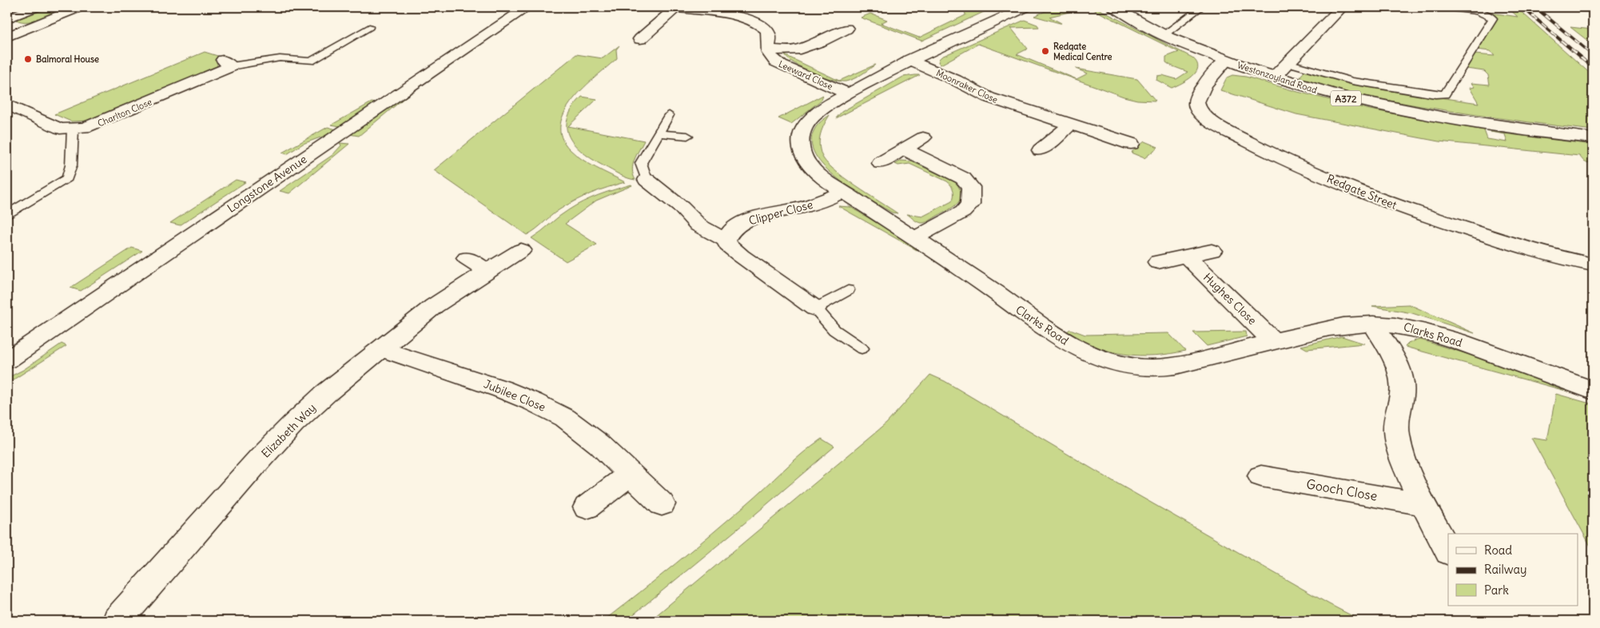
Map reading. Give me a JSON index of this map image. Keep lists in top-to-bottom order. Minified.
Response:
{"streets":{"street":["Leeward Close","Westonzoyland Road","Moonraker Close","A372","Charlton Close","Longstone Avenue","Redgate Street","Clipper Close","Hughes Close","Clarks Road","Jubilee Close","Elizabeth Way","Gooch Close"]},"crossings":[["Leeward Close","Clarks Road"],["Westonzoyland Road","Redgate Street"],["Moonraker Close","Clarks Road"],["Clipper Close","Clarks Road"],["Hughes Close","Clarks Road"],["Jubilee Close","Elizabeth Way"]],"places":["Redgate Medical Centre","Balmoral House"],"legend":["Road","Railway","Park"]}
